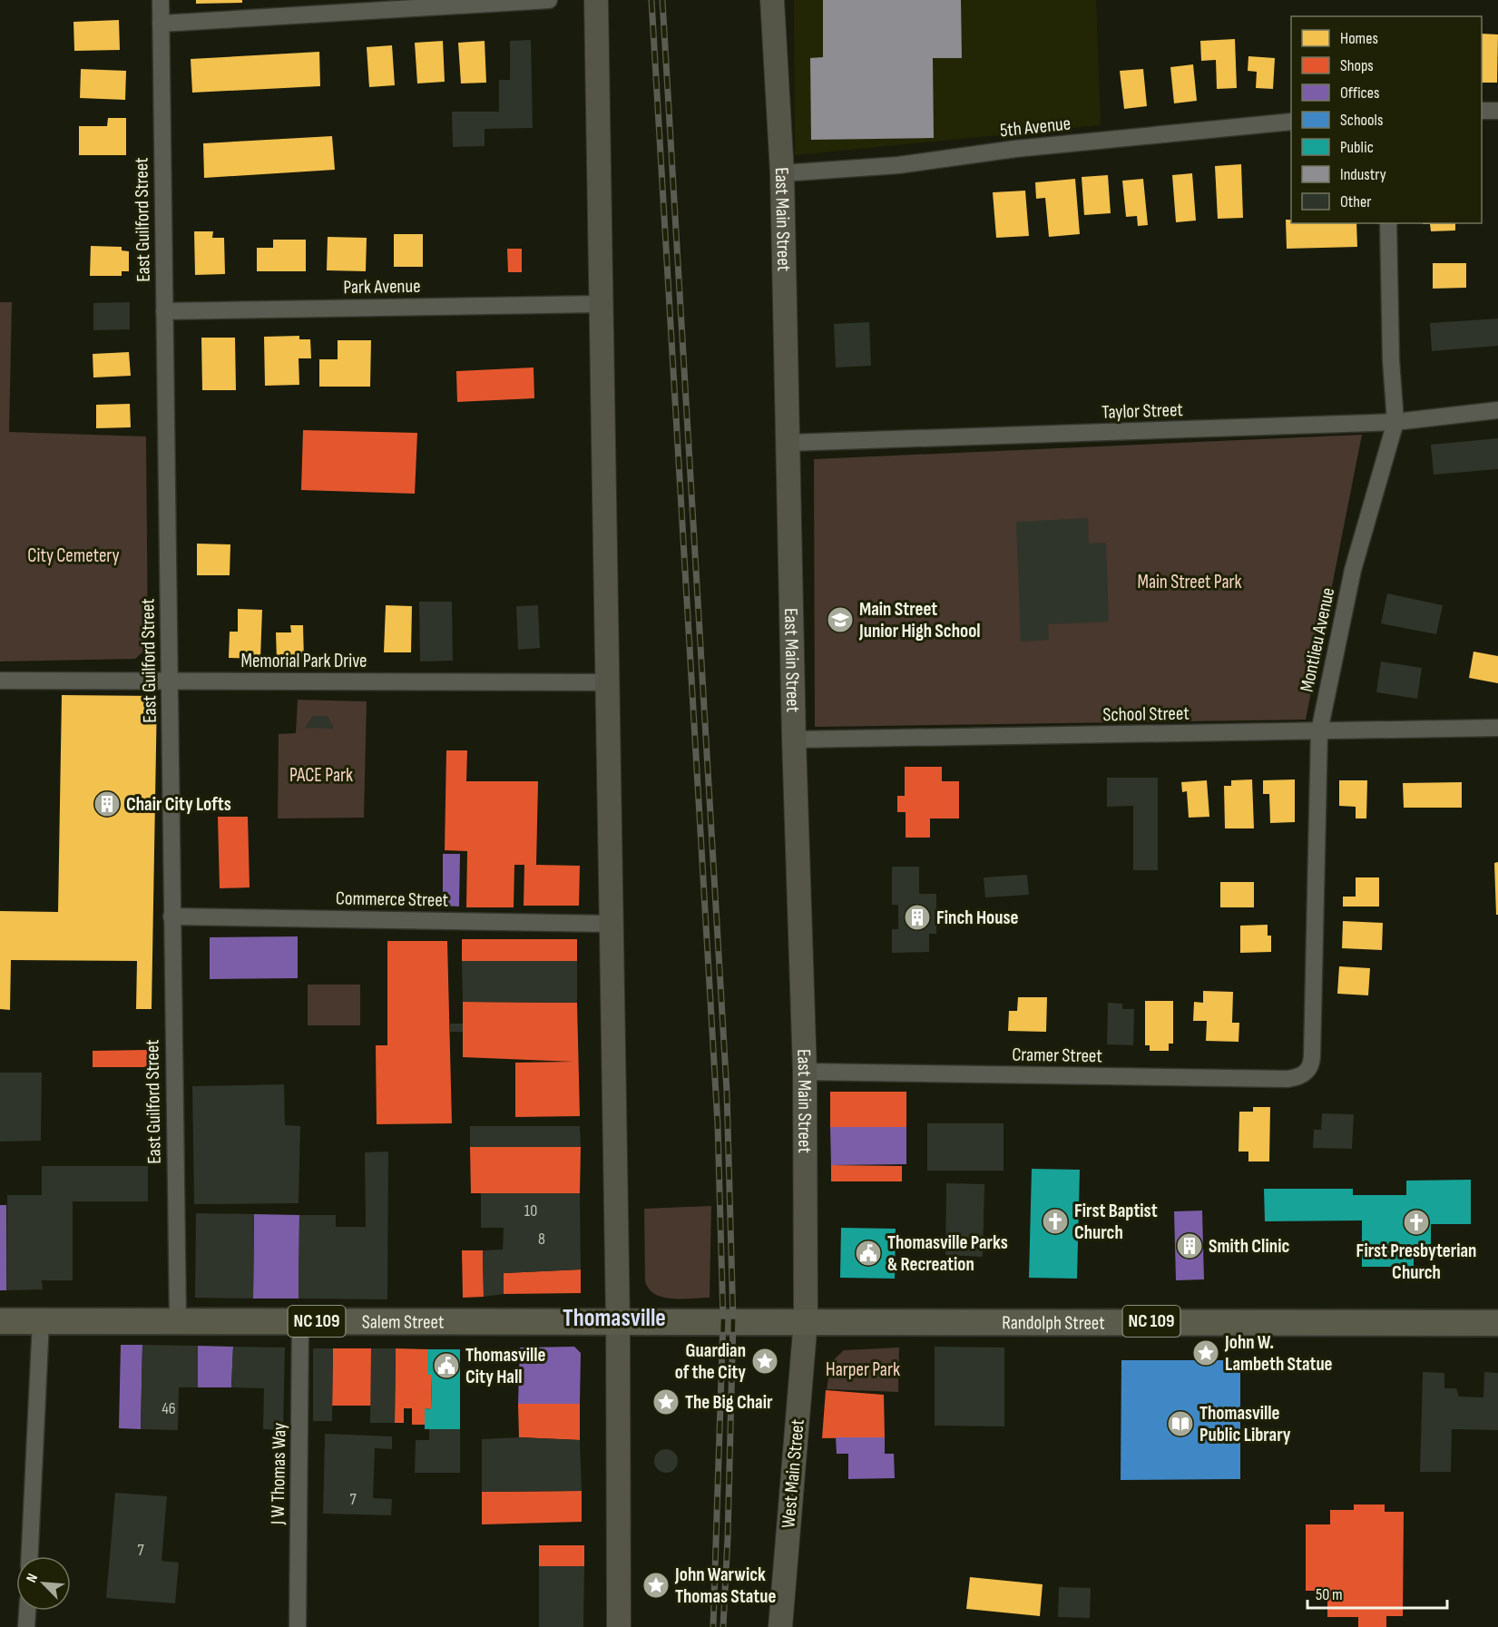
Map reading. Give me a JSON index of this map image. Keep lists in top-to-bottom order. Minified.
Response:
{"streets":{"main road":["NC 109","Salem Street","Randolph Street"],"street":["5th Avenue","East Guilford Street","East Main Street","Park Avenue","Taylor Street","Montlieu Avenue","Memorial Park Drive","School Street","Commerce Street","Cramer Street","J W Thomas Way","West Main Street"]},"crossings":[["5th Avenue","East Main Street"],["East Guilford Street","Park Avenue"],["East Guilford Street","Memorial Park Drive"],["East Guilford Street","Commerce Street"],["East Guilford Street","Salem Street"],["East Main Street","Taylor Street"],["East Main Street","School Street"],["East Main Street","Cramer Street"],["East Main Street","Salem Street"],["East Main Street","Randolph Street"],["East Main Street","West Main Street"],["Taylor Street","Montlieu Avenue"],["Montlieu Avenue","School Street"],["Montlieu Avenue","Cramer Street"],["Salem Street","Randolph Street"],["Salem Street","J W Thomas Way"],["Salem Street","West Main Street"],["Randolph Street","West Main Street"]],"districts":["Thomasville"],"parks":["City Cemetery","Main Street Park","PACE Park","Harper Park"],"places":{"school or university":["Main Street Junior High School"],"building":["Chair City Lofts","Finch House","Smith Clinic"],"church":["First Baptist Church","First Presbyterian Church"],"public building":["Thomasville Parks & Recreation","Thomasville City Hall"],"place":["John W. Lambeth Statue","Guardian of the City","The Big Chair","John Warwick Thomas Statue"],"library":["Thomasville Public Library"]},"house_numbers":["10","8","46","7","7"],"legend":["Homes","Shops","Offices","Schools","Public","Industry","Other"],"scale_bar":"50 m","north":"top left"}
